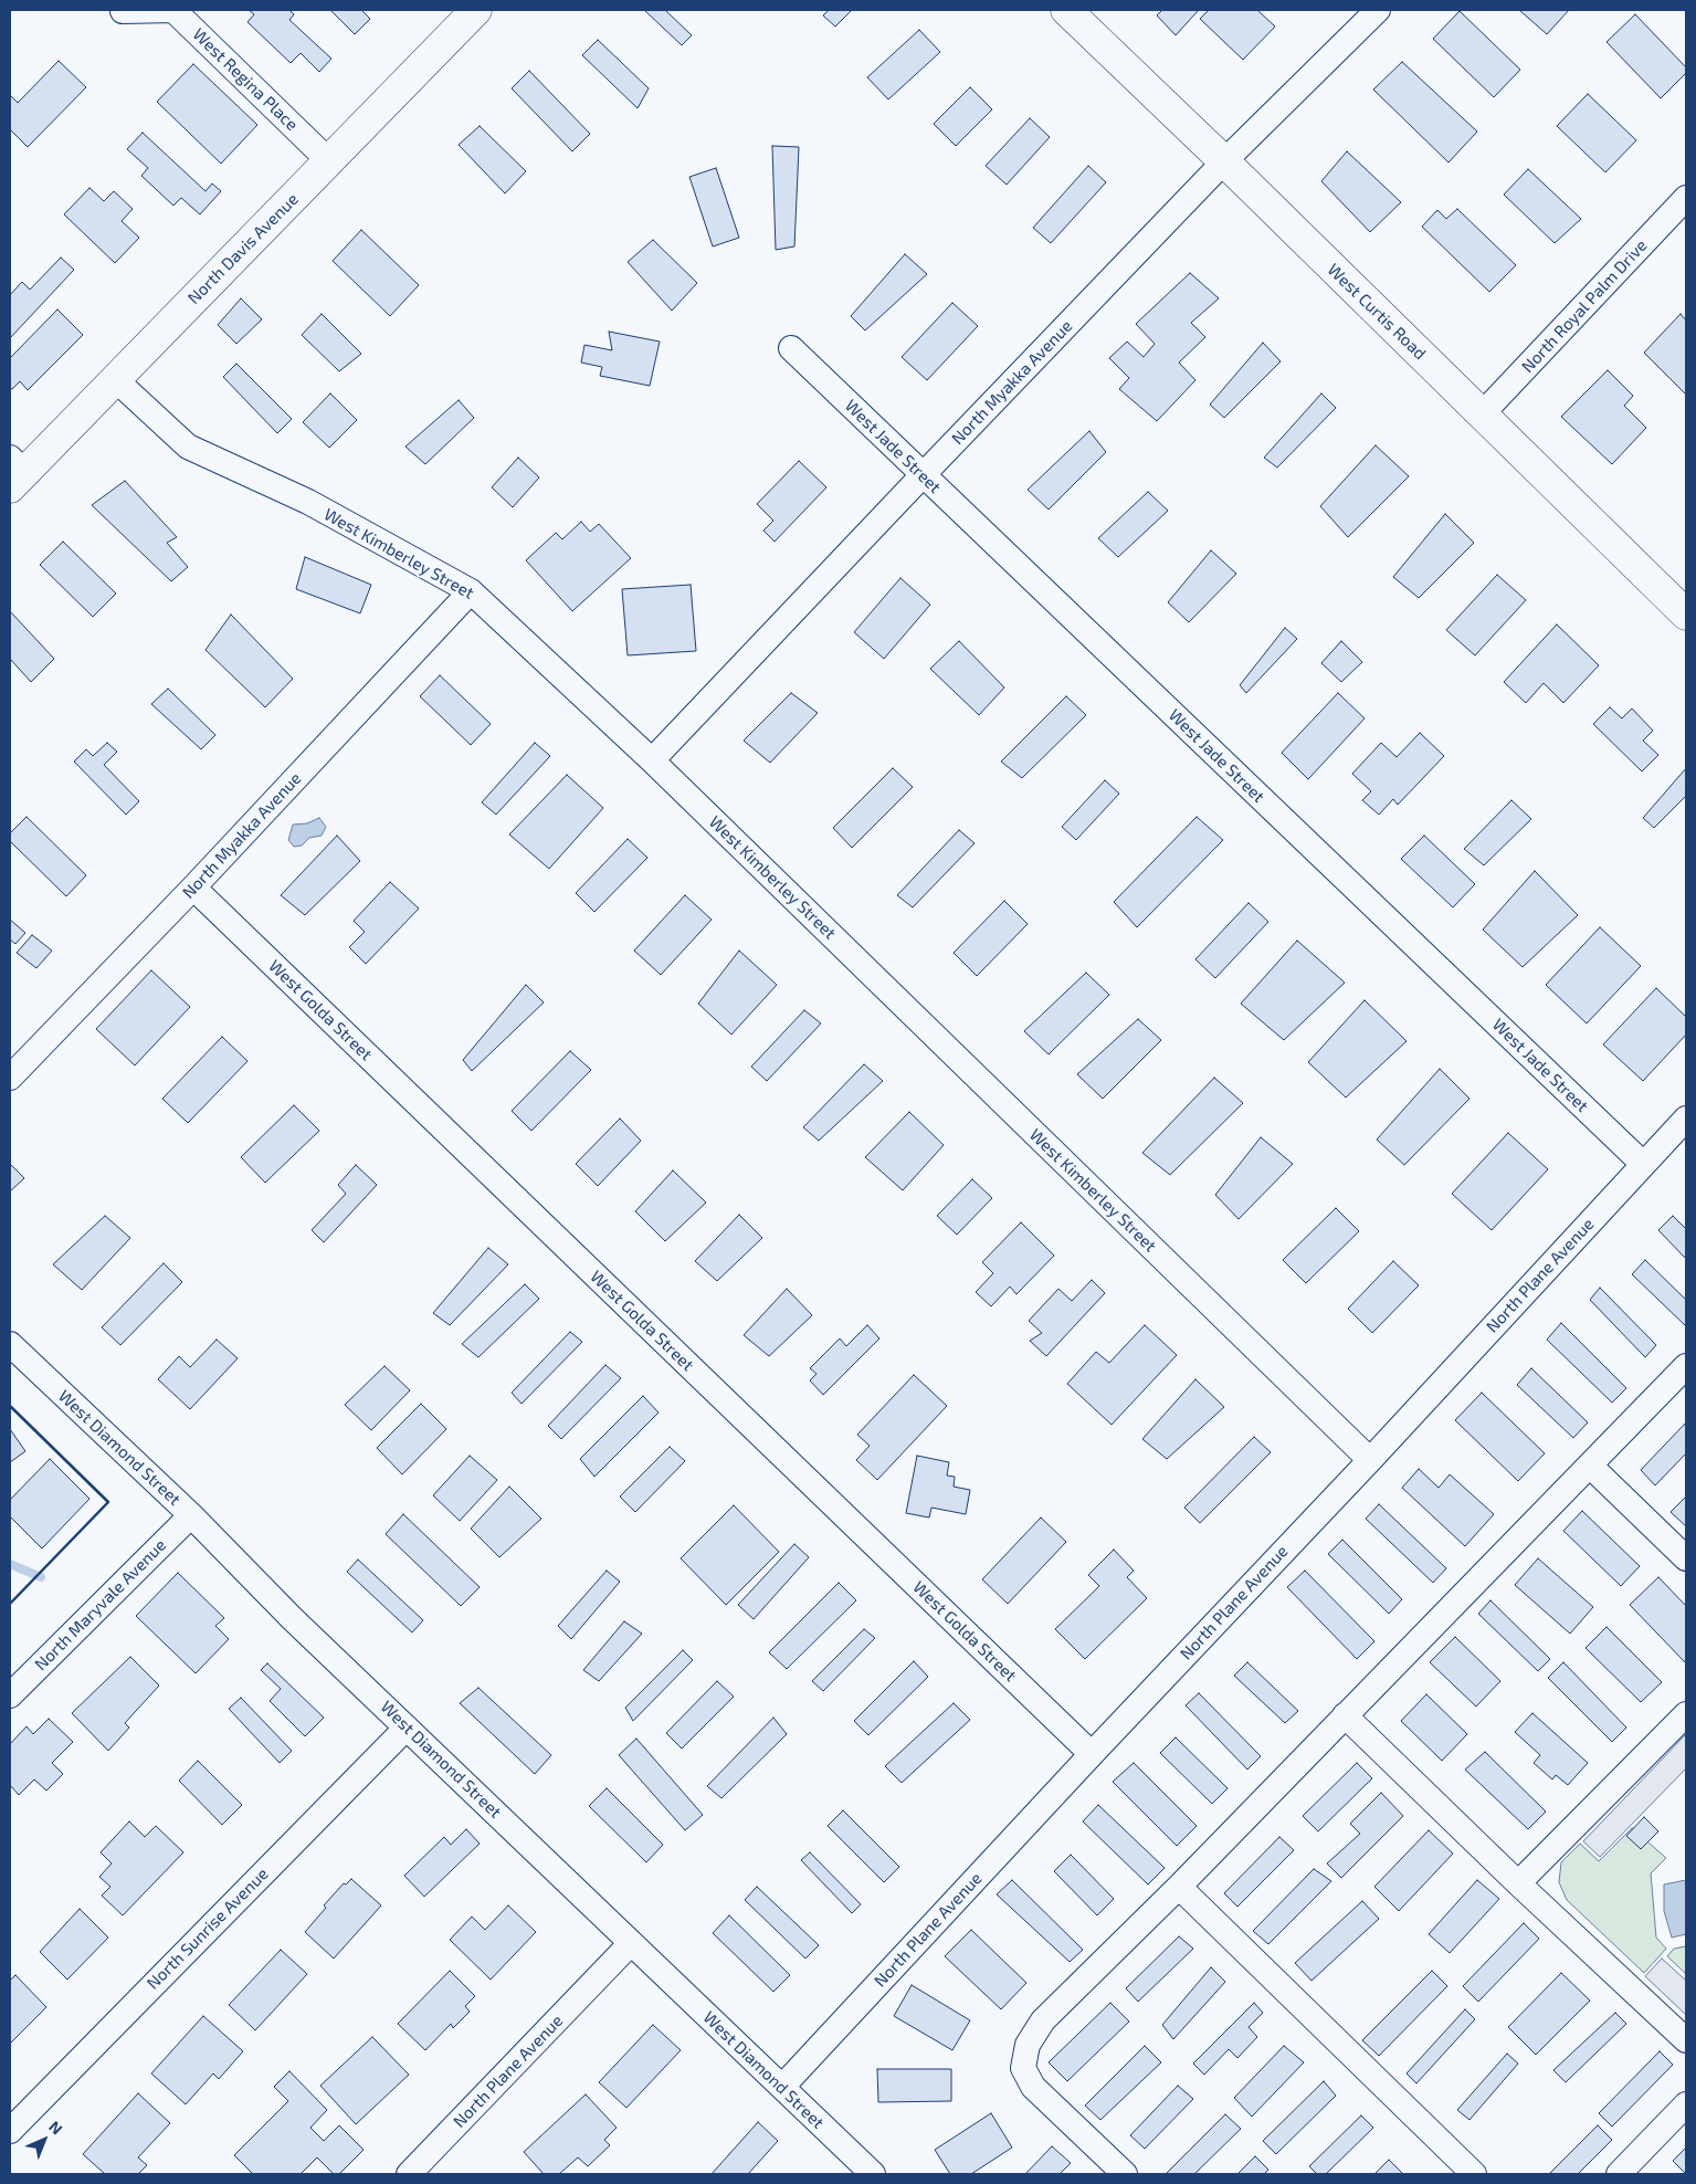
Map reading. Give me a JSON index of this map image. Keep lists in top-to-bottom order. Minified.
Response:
{"streets":{"street":["West Regina Place","North Davis Avenue","North Royal Palm Drive","West Curtis Road","North Myakka Avenue","West Jade Street","West Kimberley Street","West Golda Street","North Plane Avenue","West Diamond Street","North Maryvale Avenue","North Sunrise Avenue"]},"crossings":[["West Regina Place","North Davis Avenue"],["North Davis Avenue","West Kimberley Street"],["North Royal Palm Drive","West Curtis Road"],["West Curtis Road","North Myakka Avenue"],["North Myakka Avenue","West Jade Street"],["North Myakka Avenue","West Kimberley Street"],["North Myakka Avenue","West Golda Street"],["West Jade Street","North Plane Avenue"],["West Kimberley Street","North Plane Avenue"],["West Golda Street","North Plane Avenue"],["North Plane Avenue","West Diamond Street"],["West Diamond Street","North Maryvale Avenue"],["West Diamond Street","North Sunrise Avenue"]],"north":"top right"}
